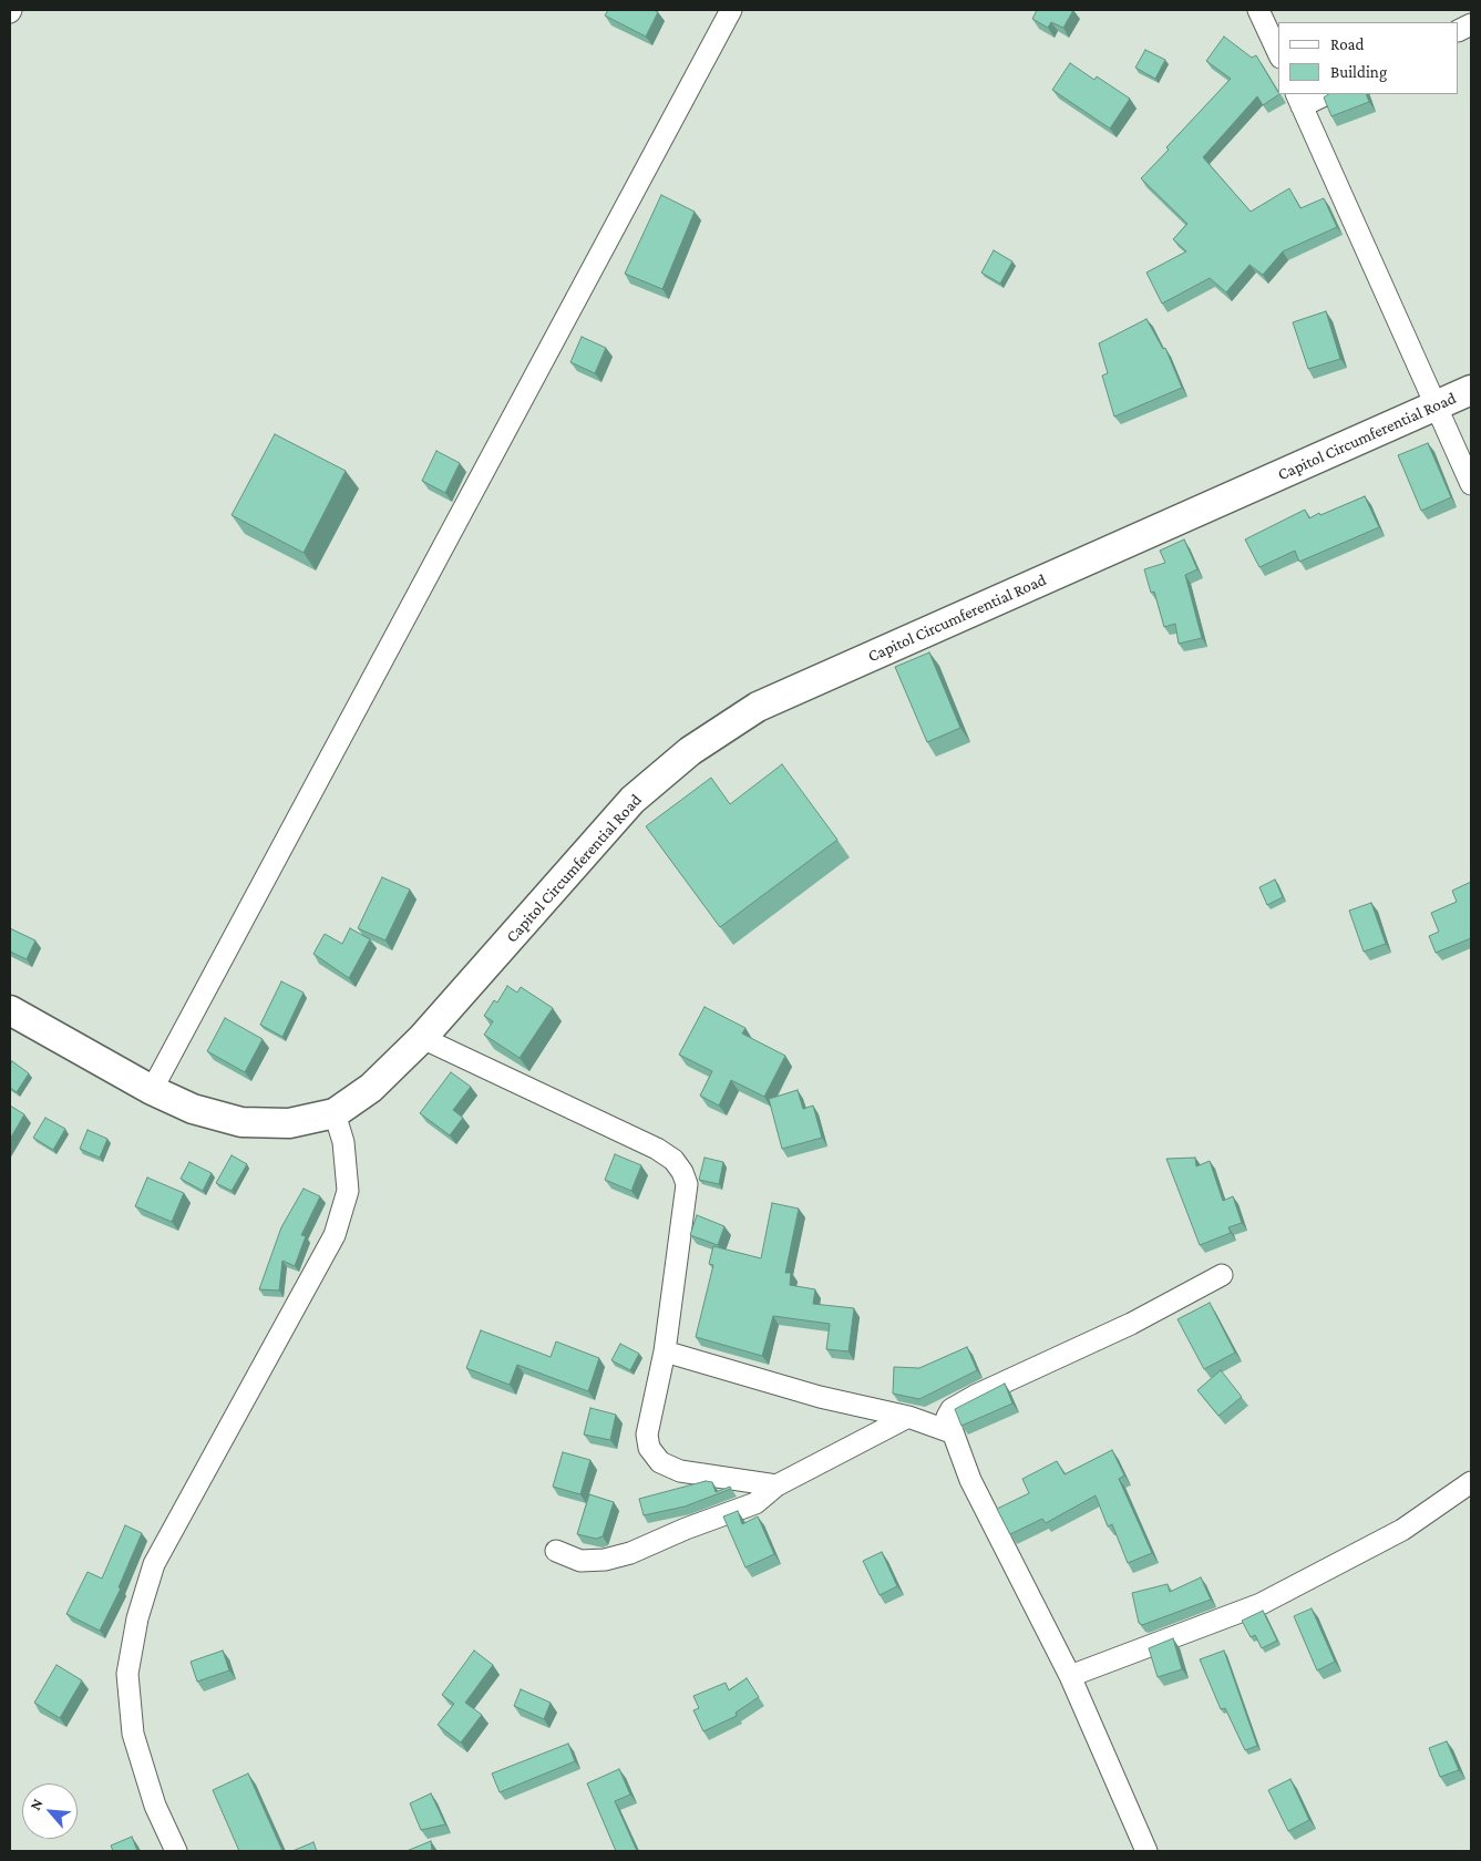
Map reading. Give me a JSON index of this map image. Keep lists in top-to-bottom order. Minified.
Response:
{"streets":{"main road":["Capitol Circumferential Road"]},"legend":["Road","Building"],"north":"top left"}
